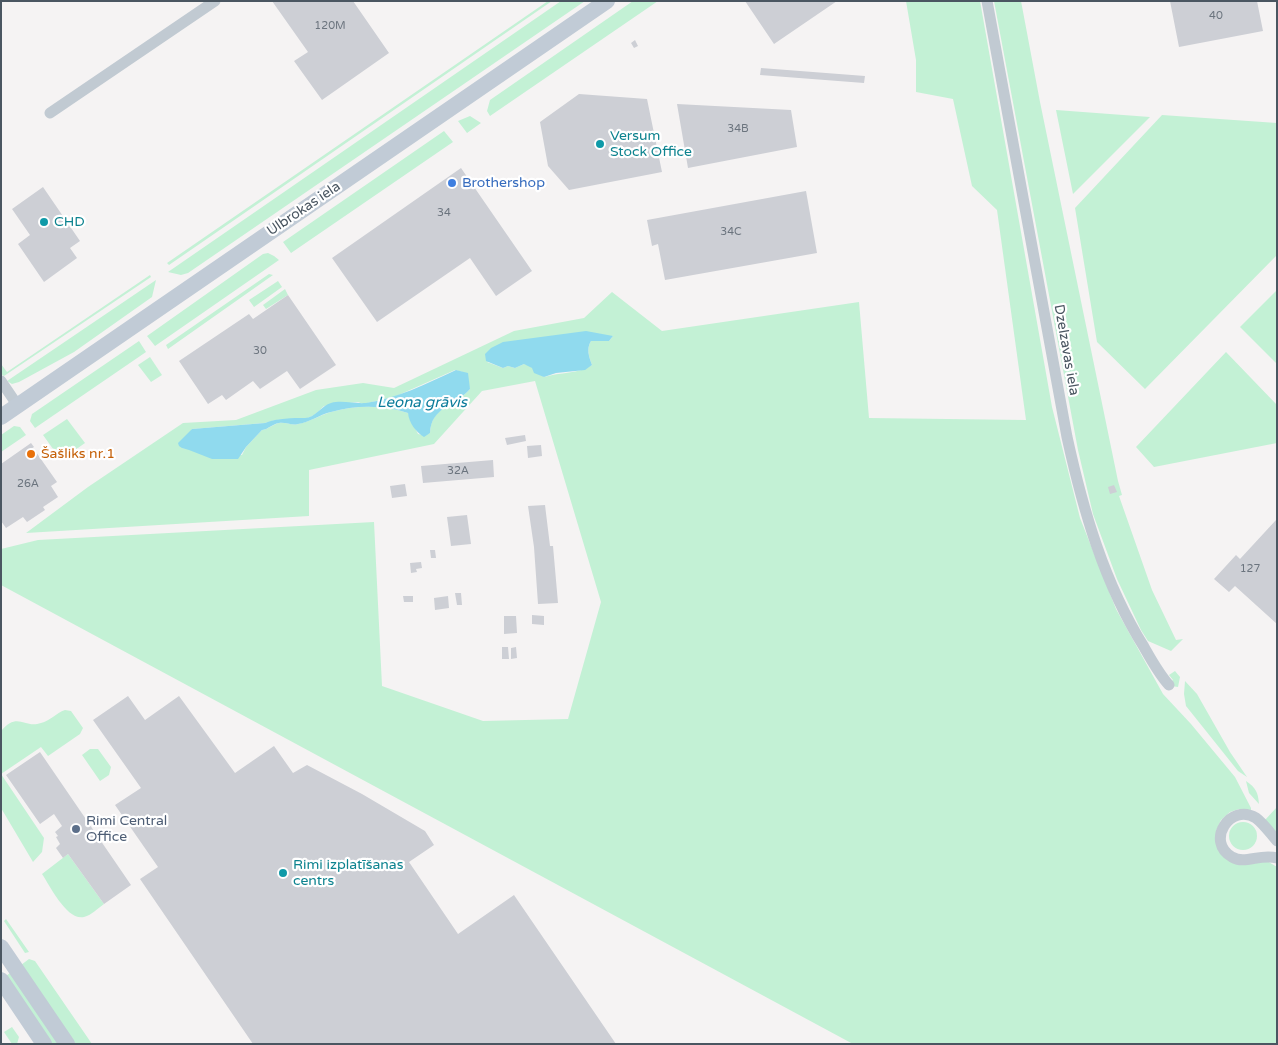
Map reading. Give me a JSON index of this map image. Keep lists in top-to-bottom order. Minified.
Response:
{"streets":{"main road":["Ulbrokas iela"],"street":["Dzelzavas iela"]},"water":["Leona grāvis"],"places":["Versum Stock Office","Brothershop","CHD","Šašliks nr.1","Rimi Central Office","Rimi izplatīšanas centrs"],"house_numbers":["40","120M","34B","34","34C","30","32A","26A","127"]}
